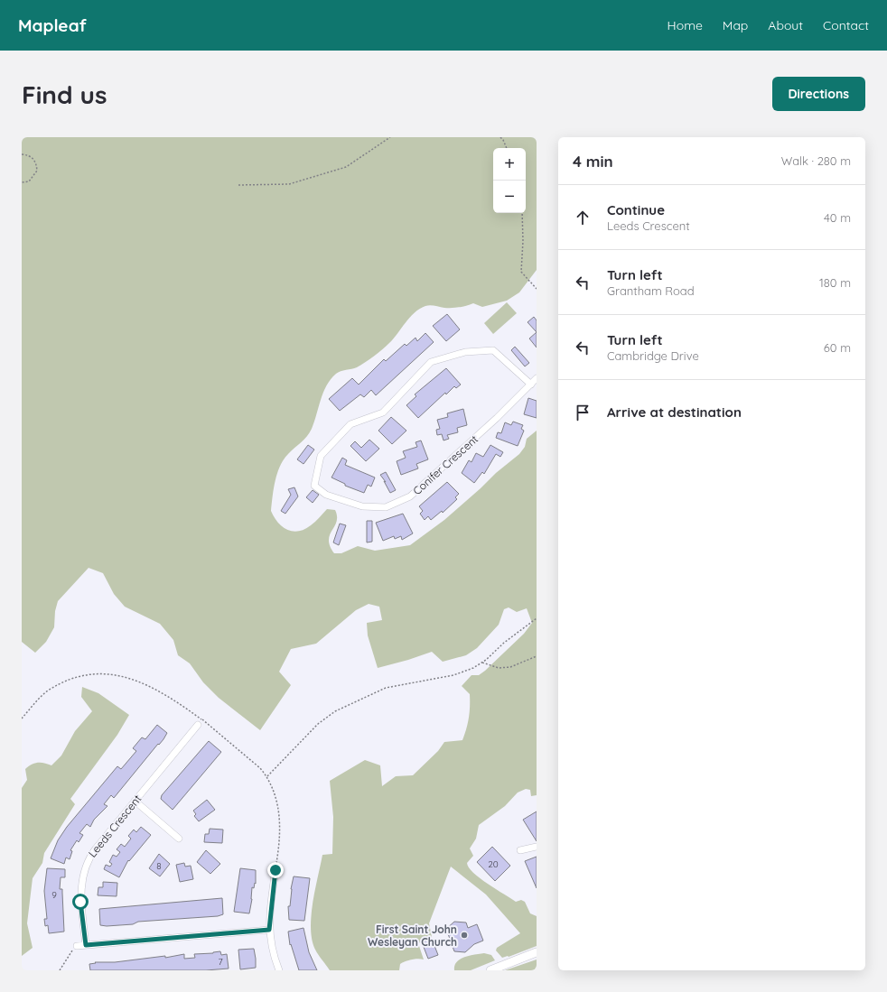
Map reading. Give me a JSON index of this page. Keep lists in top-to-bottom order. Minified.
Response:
{"streets":{"street":["Conifer Crescent","Leeds Crescent"]},"places":["First Saint John Wesleyan Church"],"house_numbers":["20","8","9","7"],"page":{"header":"Mapleaf","nav":["Home","Map","About","Contact"],"buttons":"Directions","title":"Find us","heading":["4 min","Walk · 280 m"],"map_buttons":["+","−"],"list":[["Continue","Leeds Crescent","40 m"],["Turn left","Grantham Road","180 m"],["Turn left","Cambridge Drive","60 m"],"Arrive at destination"]}}
